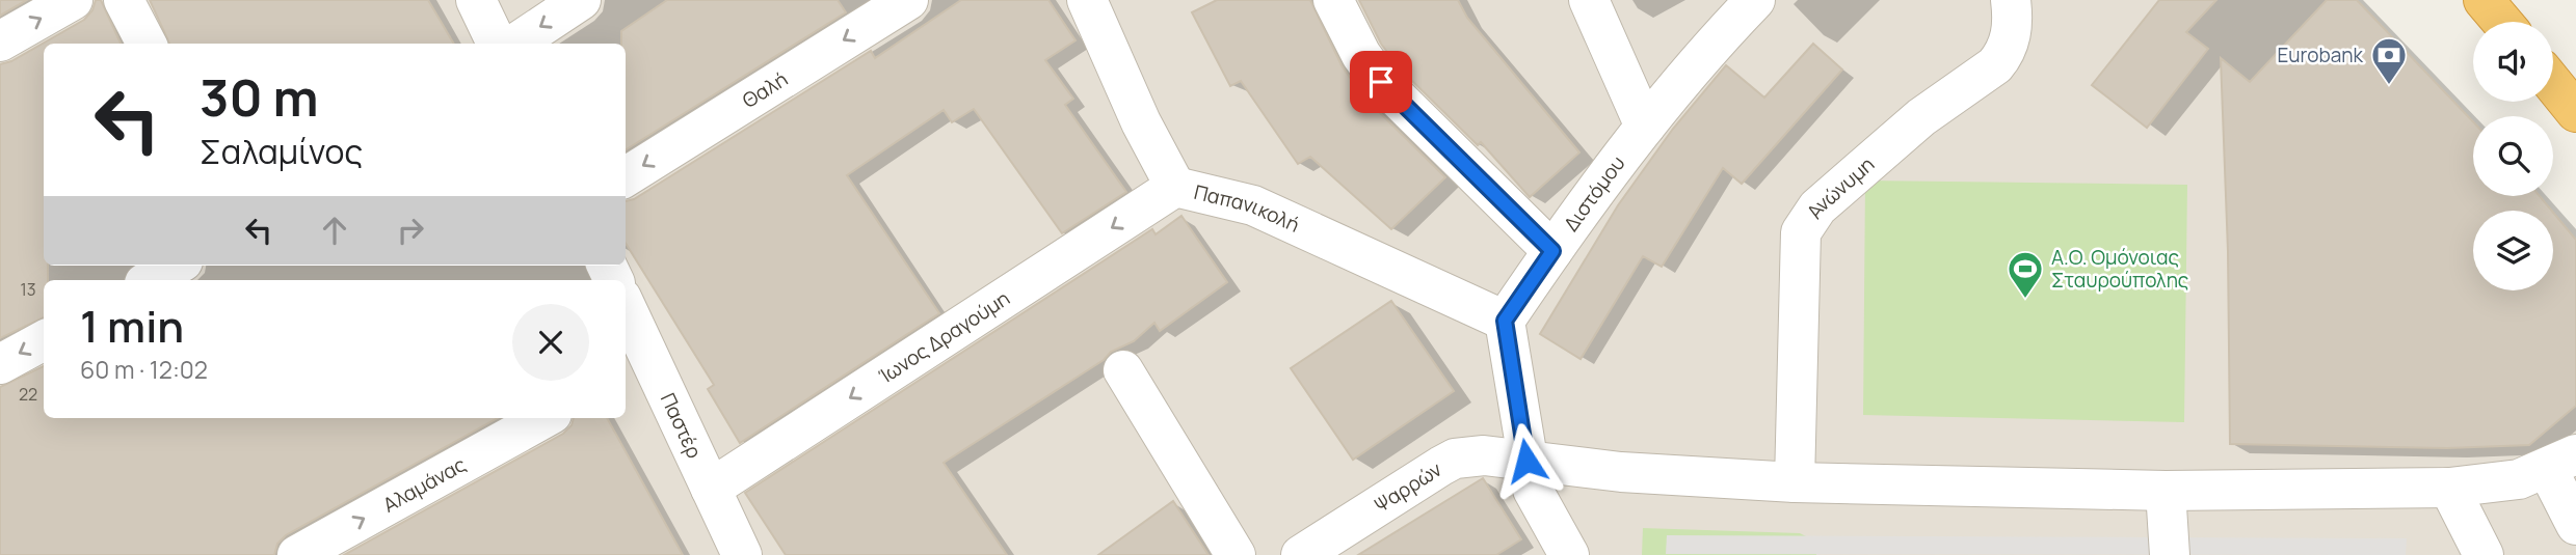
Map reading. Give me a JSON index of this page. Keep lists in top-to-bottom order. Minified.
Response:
{"streets":{"street":["Θαλή","Ανώνυμη","Διστόμου","Παπανικολή","Ίωνος Δραγούμη","Παστέρ","Αλαμάνας","Ψαρρών"]},"crossings":[["Ανώνυμη","Ψαρρών"],["Διστόμου","Παπανικολή"],["Παπανικολή","Ίωνος Δραγούμη"],["Ίωνος Δραγούμη","Παστέρ"]],"one_way":["Θαλή","Ίωνος Δραγούμη","Αλαμάνας"],"places":{"bank":["Eurobank"],"sports":["Α.Ο. Ομόνοιας Σταυρούπολης"]},"house_numbers":["13","22"],"page":{"turn":["30 m","Σαλαμίνος"],"heading":["1 min","60 m · 12:02"]}}
